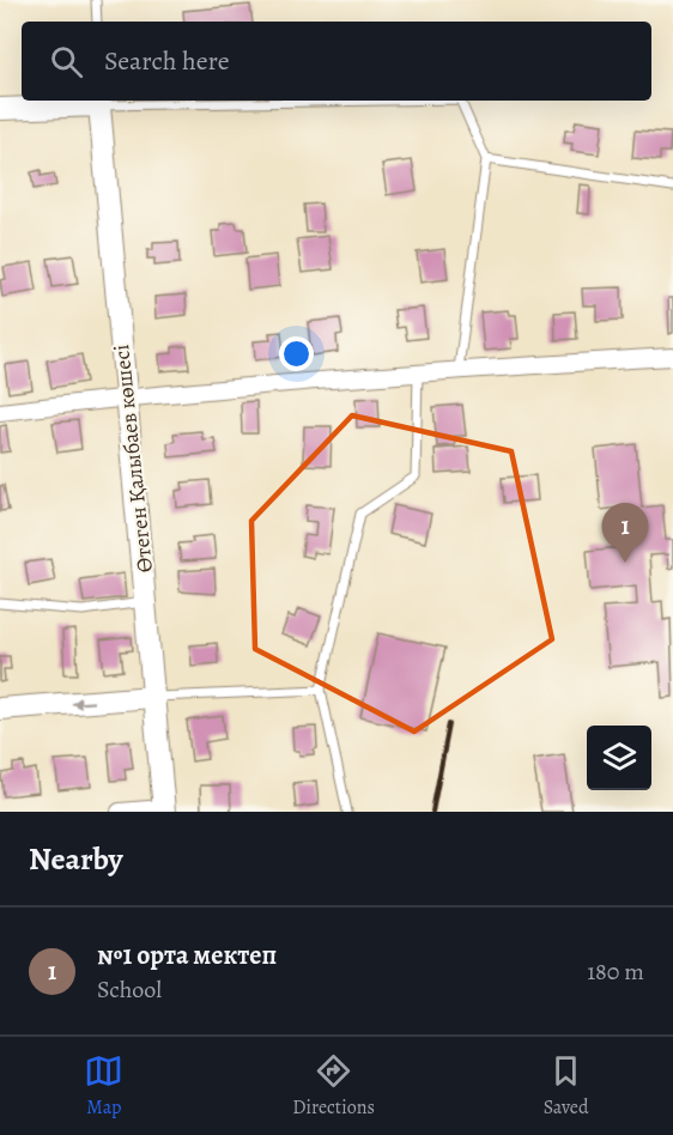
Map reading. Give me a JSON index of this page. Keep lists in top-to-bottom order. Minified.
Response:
{"streets":{"street":["Өтеген Қалыбаев көшесі"]},"page":{"search":"Search here","pins":"1","heading":"Nearby","list":[{"mark":"1","name":"№1 орта мектеп","note":"School","value":"180 m"}],"nav":["Map","Directions","Saved"]}}
